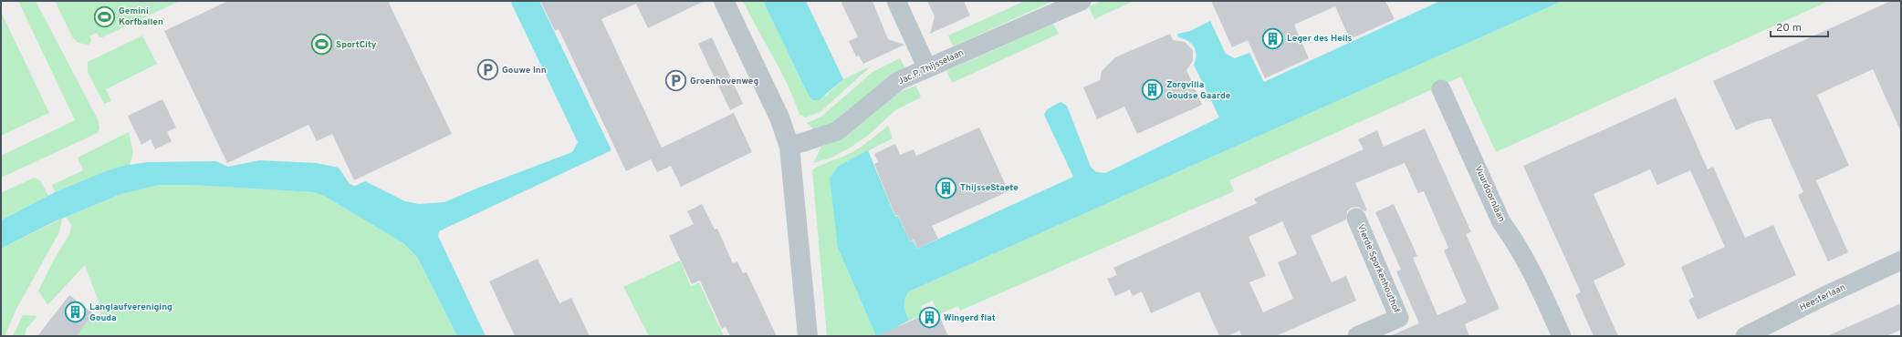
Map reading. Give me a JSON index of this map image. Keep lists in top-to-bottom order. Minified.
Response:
{"streets":{"street":["Jac.P. Thijsselaan","Vuurdoornlaan","Vierde Sporkenhouthof","Heesterlaan"]},"places":{"sports":["Gemini Korfballen","SportCity"],"building":["Leger des Heils","Zorgvilla Goudse Gaarde","ThijsseStaete","Langlaufvereniging Gouda","Wingerd flat"],"parking":["Gouwe Inn","Groenhovenweg"]},"scale_bar":"20 m"}
